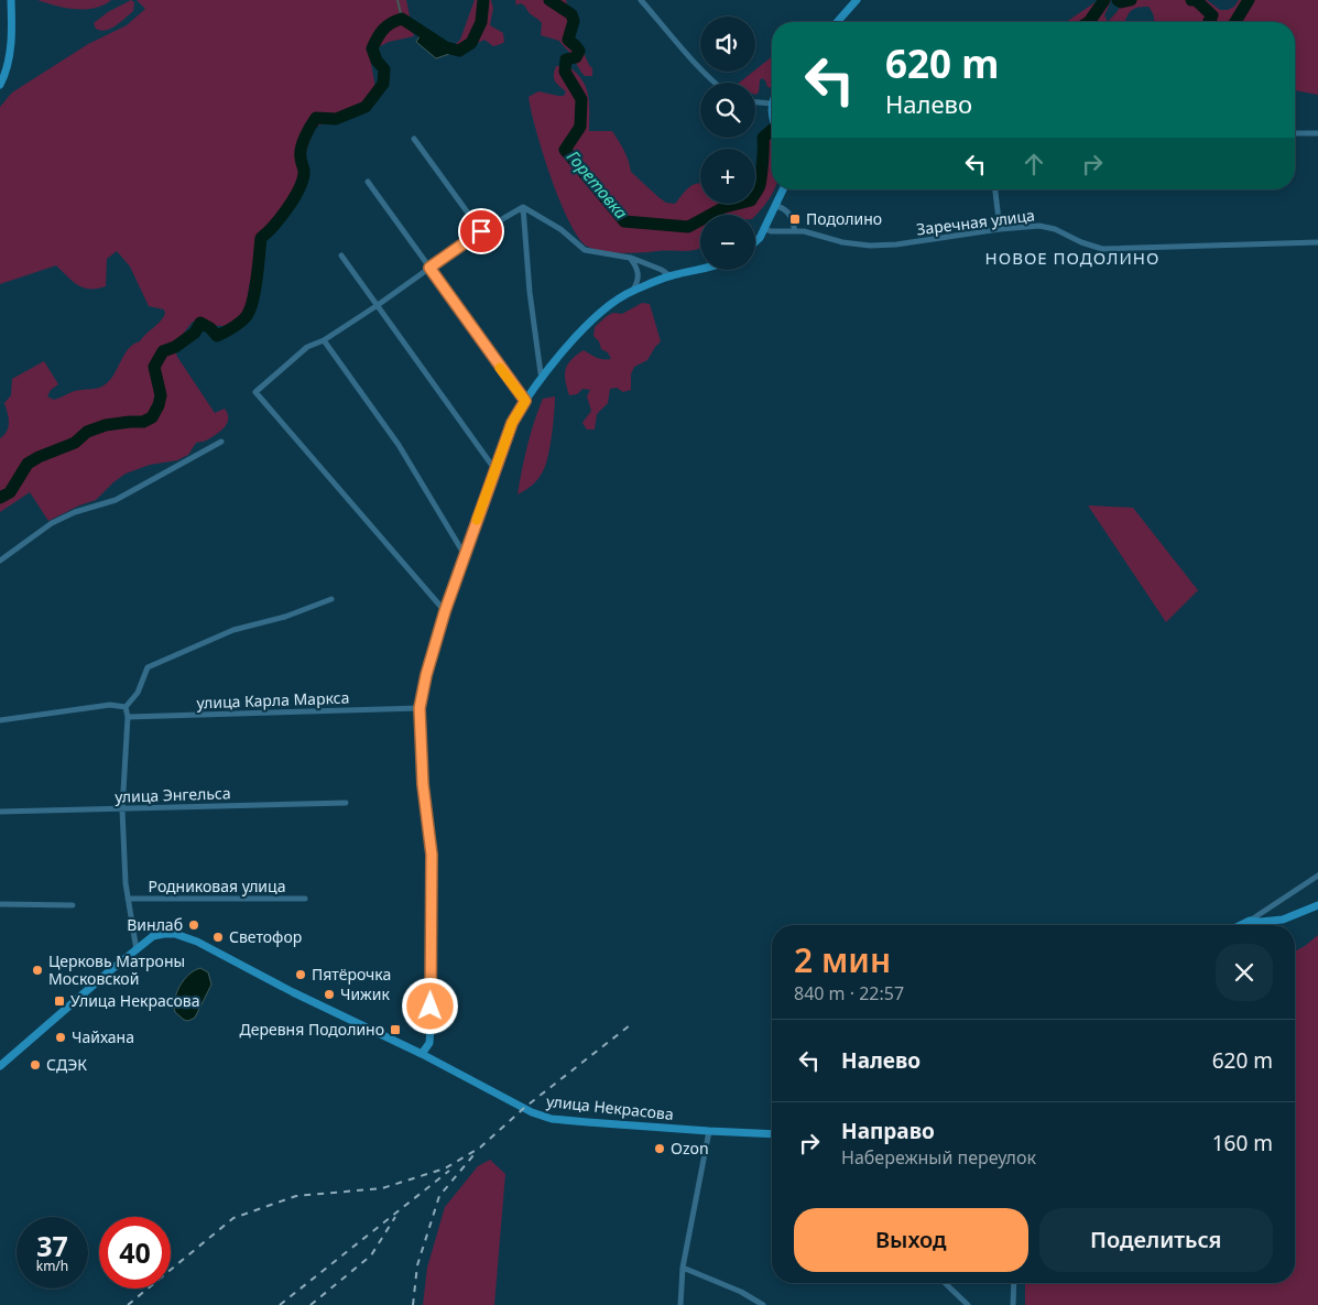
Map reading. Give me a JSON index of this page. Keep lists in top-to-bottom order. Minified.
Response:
{"streets":{"street":["Заречная улица","улица Карла Маркса","улица Энгельса","Родниковая улица","улица Некрасова"]},"districts":["НОВОЕ ПОДОЛИНО"],"water":["Горетовка"],"places":{"transit":["Подолино","Улица Некрасова","Деревня Подолино"],"other":["Винлаб","Светофор","Церковь Матроны Московской","Пятёрочка","Чижик","Чайхана","СДЭК","Ozon"]},"page":{"map_buttons":["+","−"],"turn":["620 m","Налево"],"heading":["2 мин","840 m · 22:57"],"list":[{"name":"Налево","value":"620 m"},{"name":"Направо","note":"Набережный переулок","value":"160 m"}],"buttons":["Выход","Поделиться"],"speed":"37 km/h","limit":"40"}}
